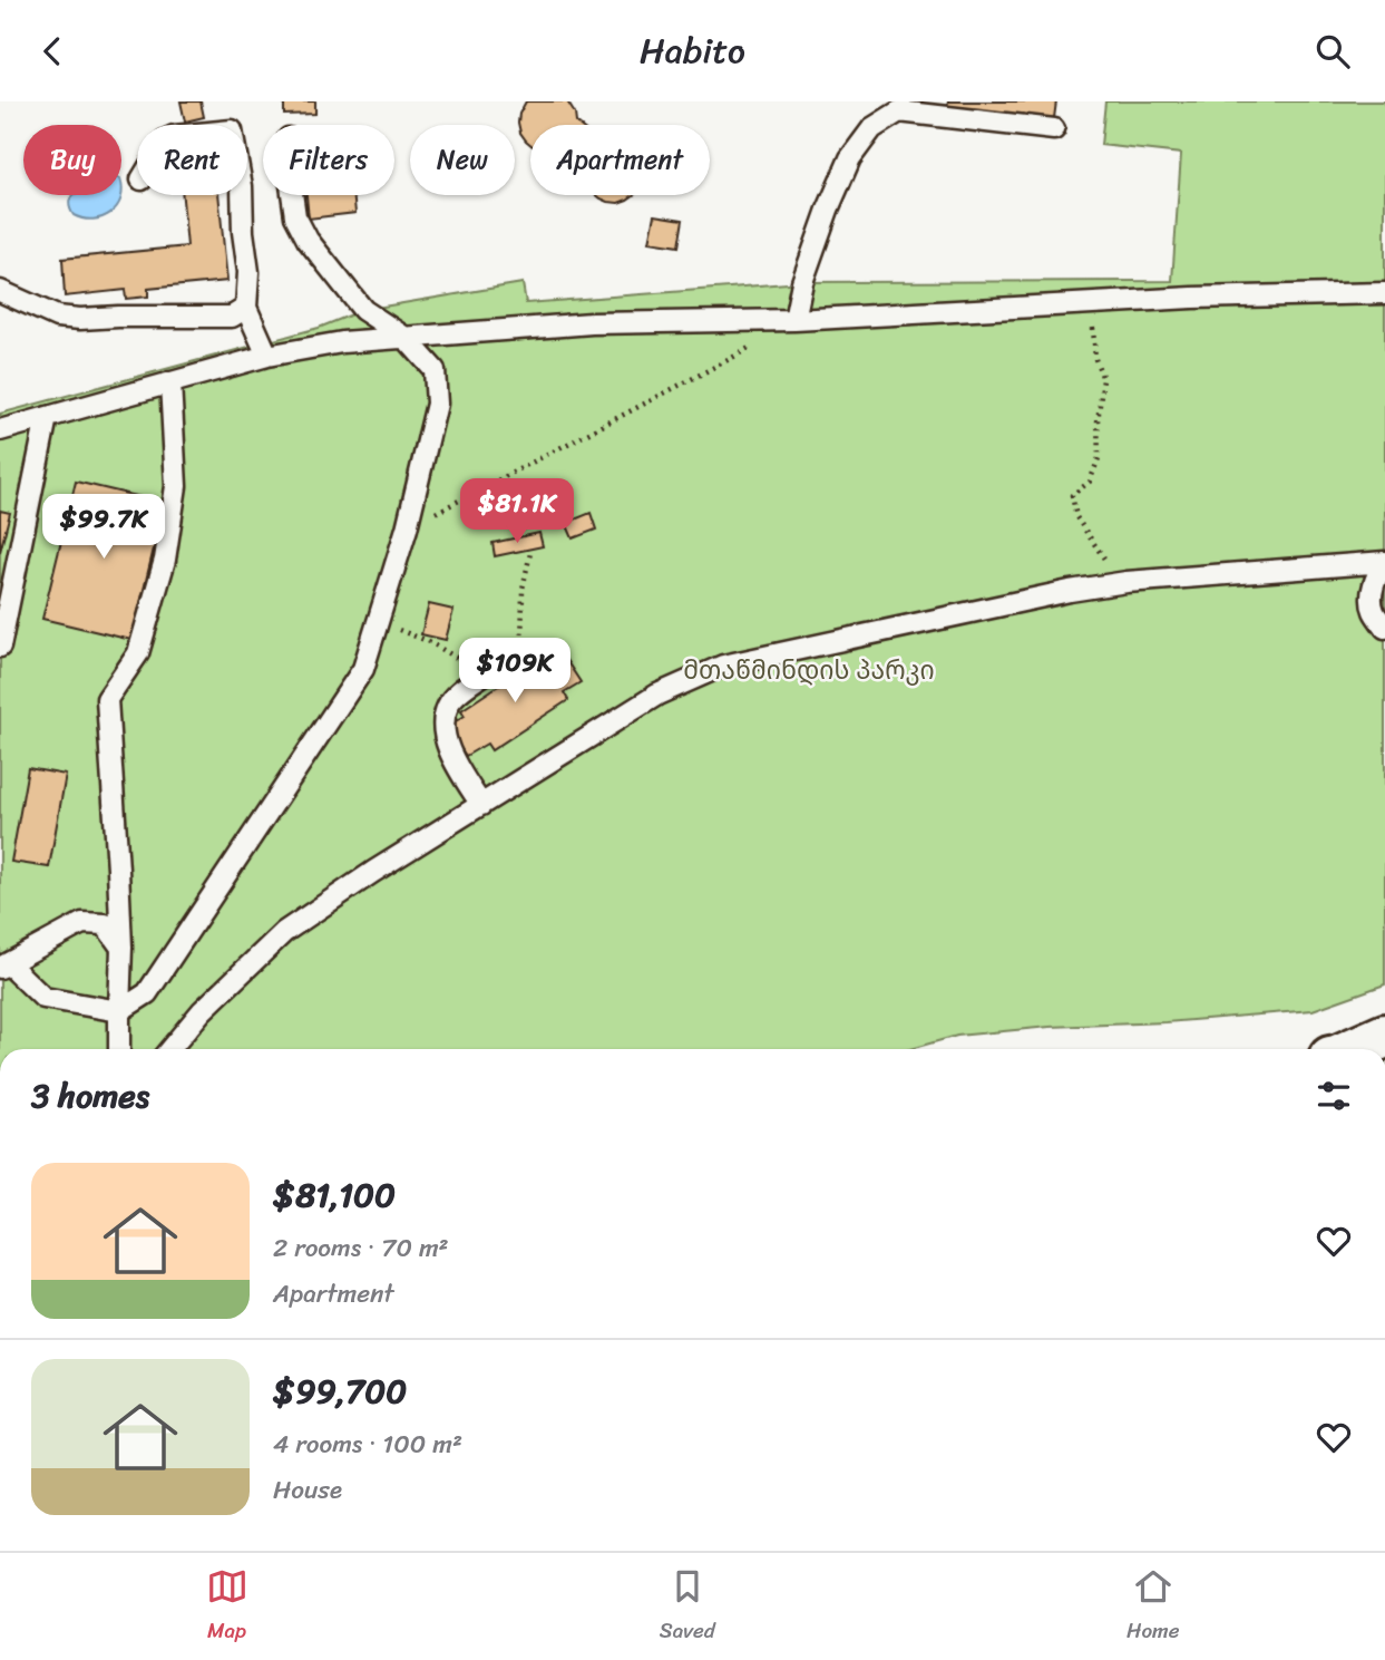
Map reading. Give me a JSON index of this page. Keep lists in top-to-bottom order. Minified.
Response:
{"parks":["მთაწმინდის პარკი"],"page":{"header":"Habito","chip":["Buy","Rent","Filters","New","Apartment"],"price":["$81.1K","$99.7K","$109K"],"heading":"3 homes","list":[{"name":"$81,100","note":"2 rooms · 70 m² · Apartment"},{"name":"$99,700","note":"4 rooms · 100 m² · House"}],"tabs":["Map","Saved","Home"]}}
